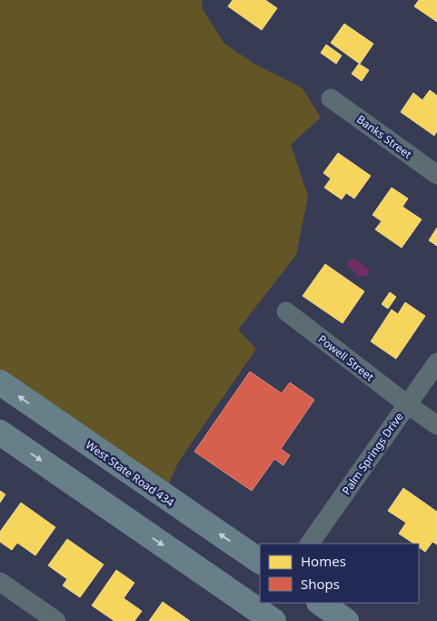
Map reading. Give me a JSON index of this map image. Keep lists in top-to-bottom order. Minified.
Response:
{"streets":{"main road":["West State Road 434"],"street":["Banks Street","Powell Street","Palm Springs Drive"]},"crossings":[["Powell Street","Palm Springs Drive"]],"legend":["Homes","Shops"]}
